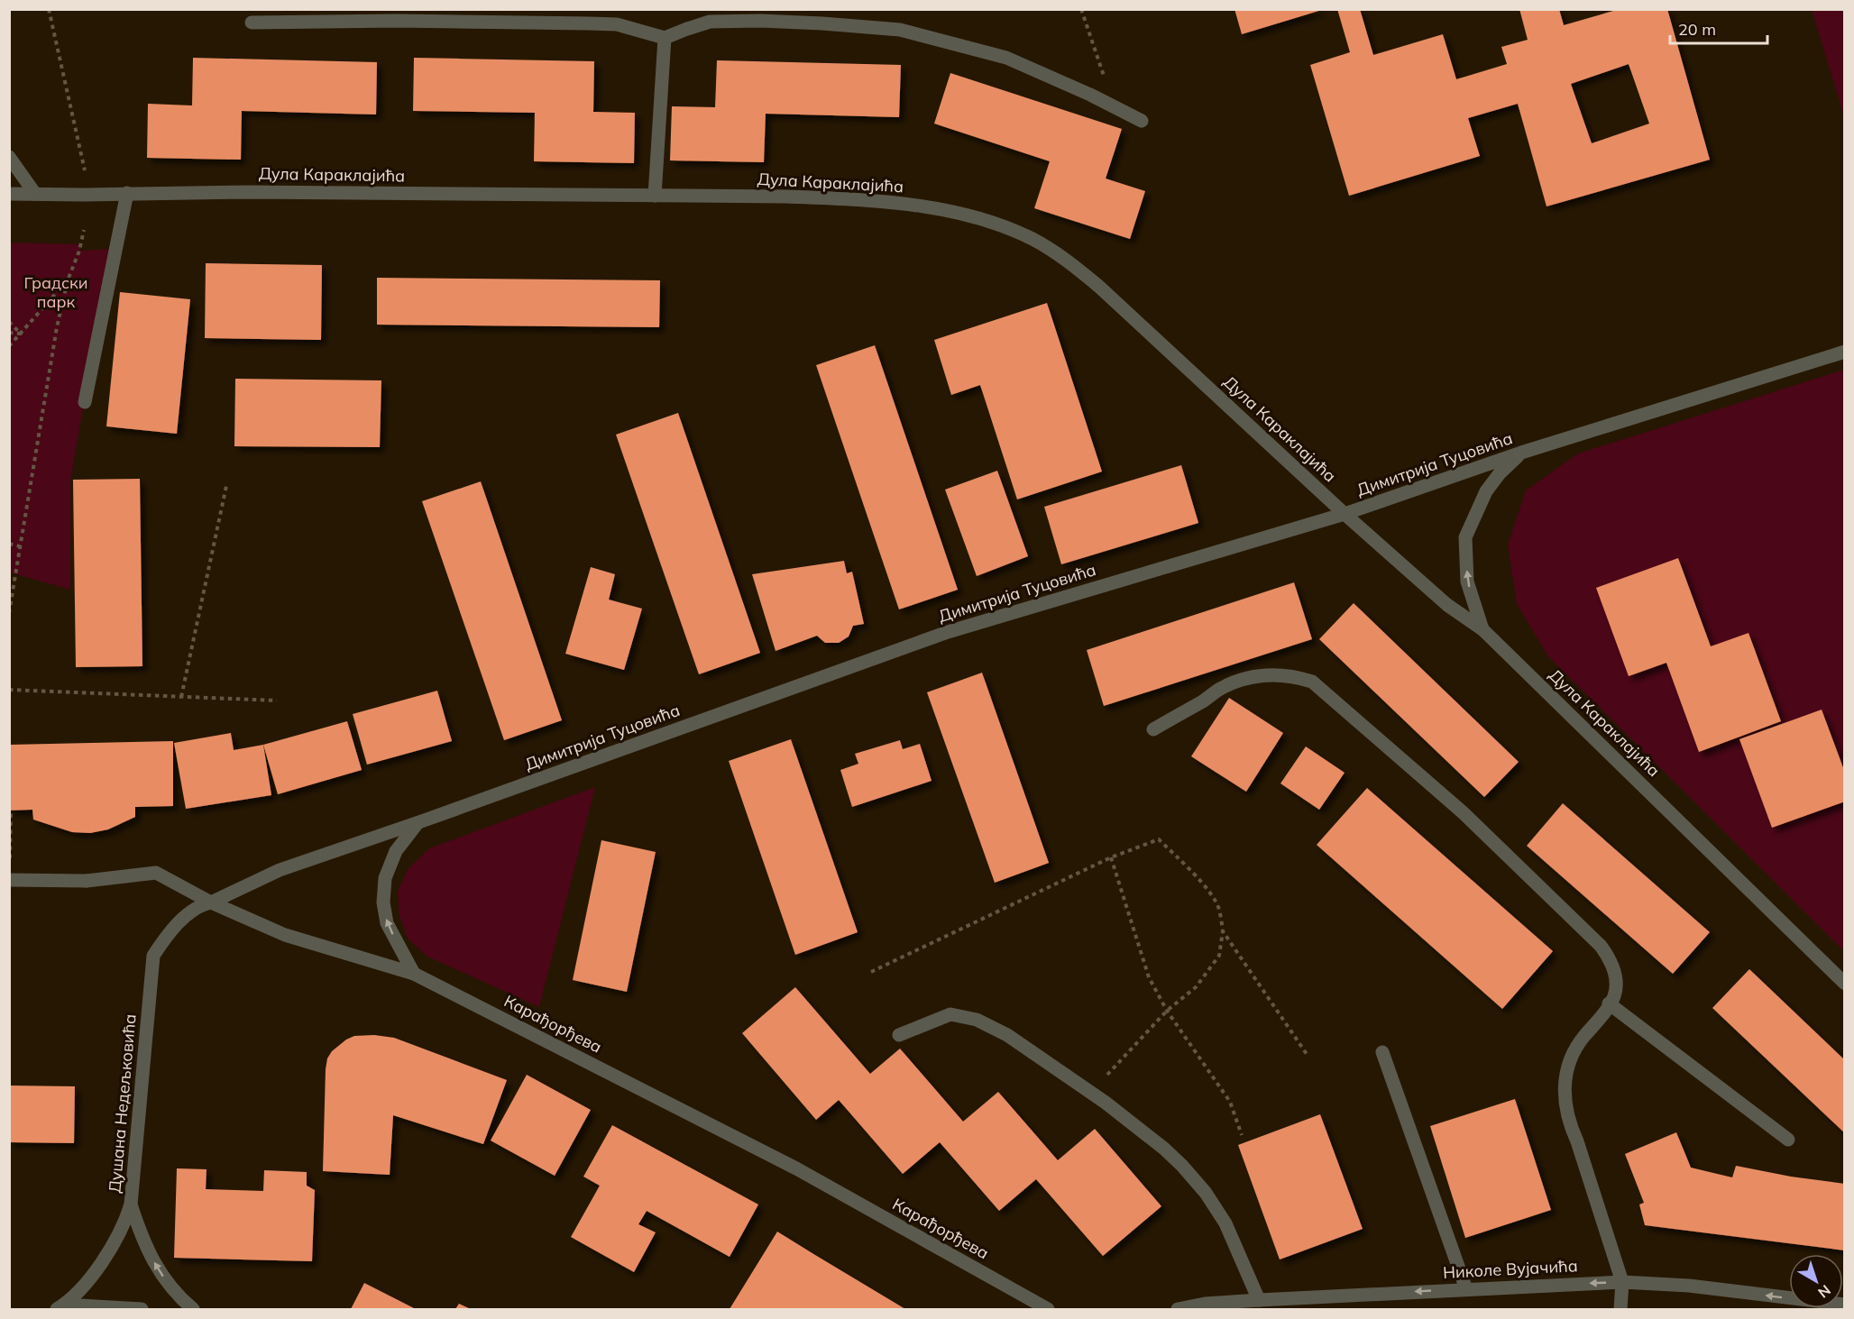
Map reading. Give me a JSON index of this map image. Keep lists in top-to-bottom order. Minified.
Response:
{"streets":{"street":["Дула Караклајића","Димитрија Туцовића","Карађорђева","Душана Недељковића","Николе Вујачића"]},"crossings":[["Дула Караклајића","Димитрија Туцовића"],["Димитрија Туцовића","Карађорђева"],["Димитрија Туцовића","Душана Недељковића"],["Карађорђева","Душана Недељковића"]],"one_way":["Николе Вујачића"],"parks":["Градски парк"],"scale_bar":"20 m","north":"bottom right"}
